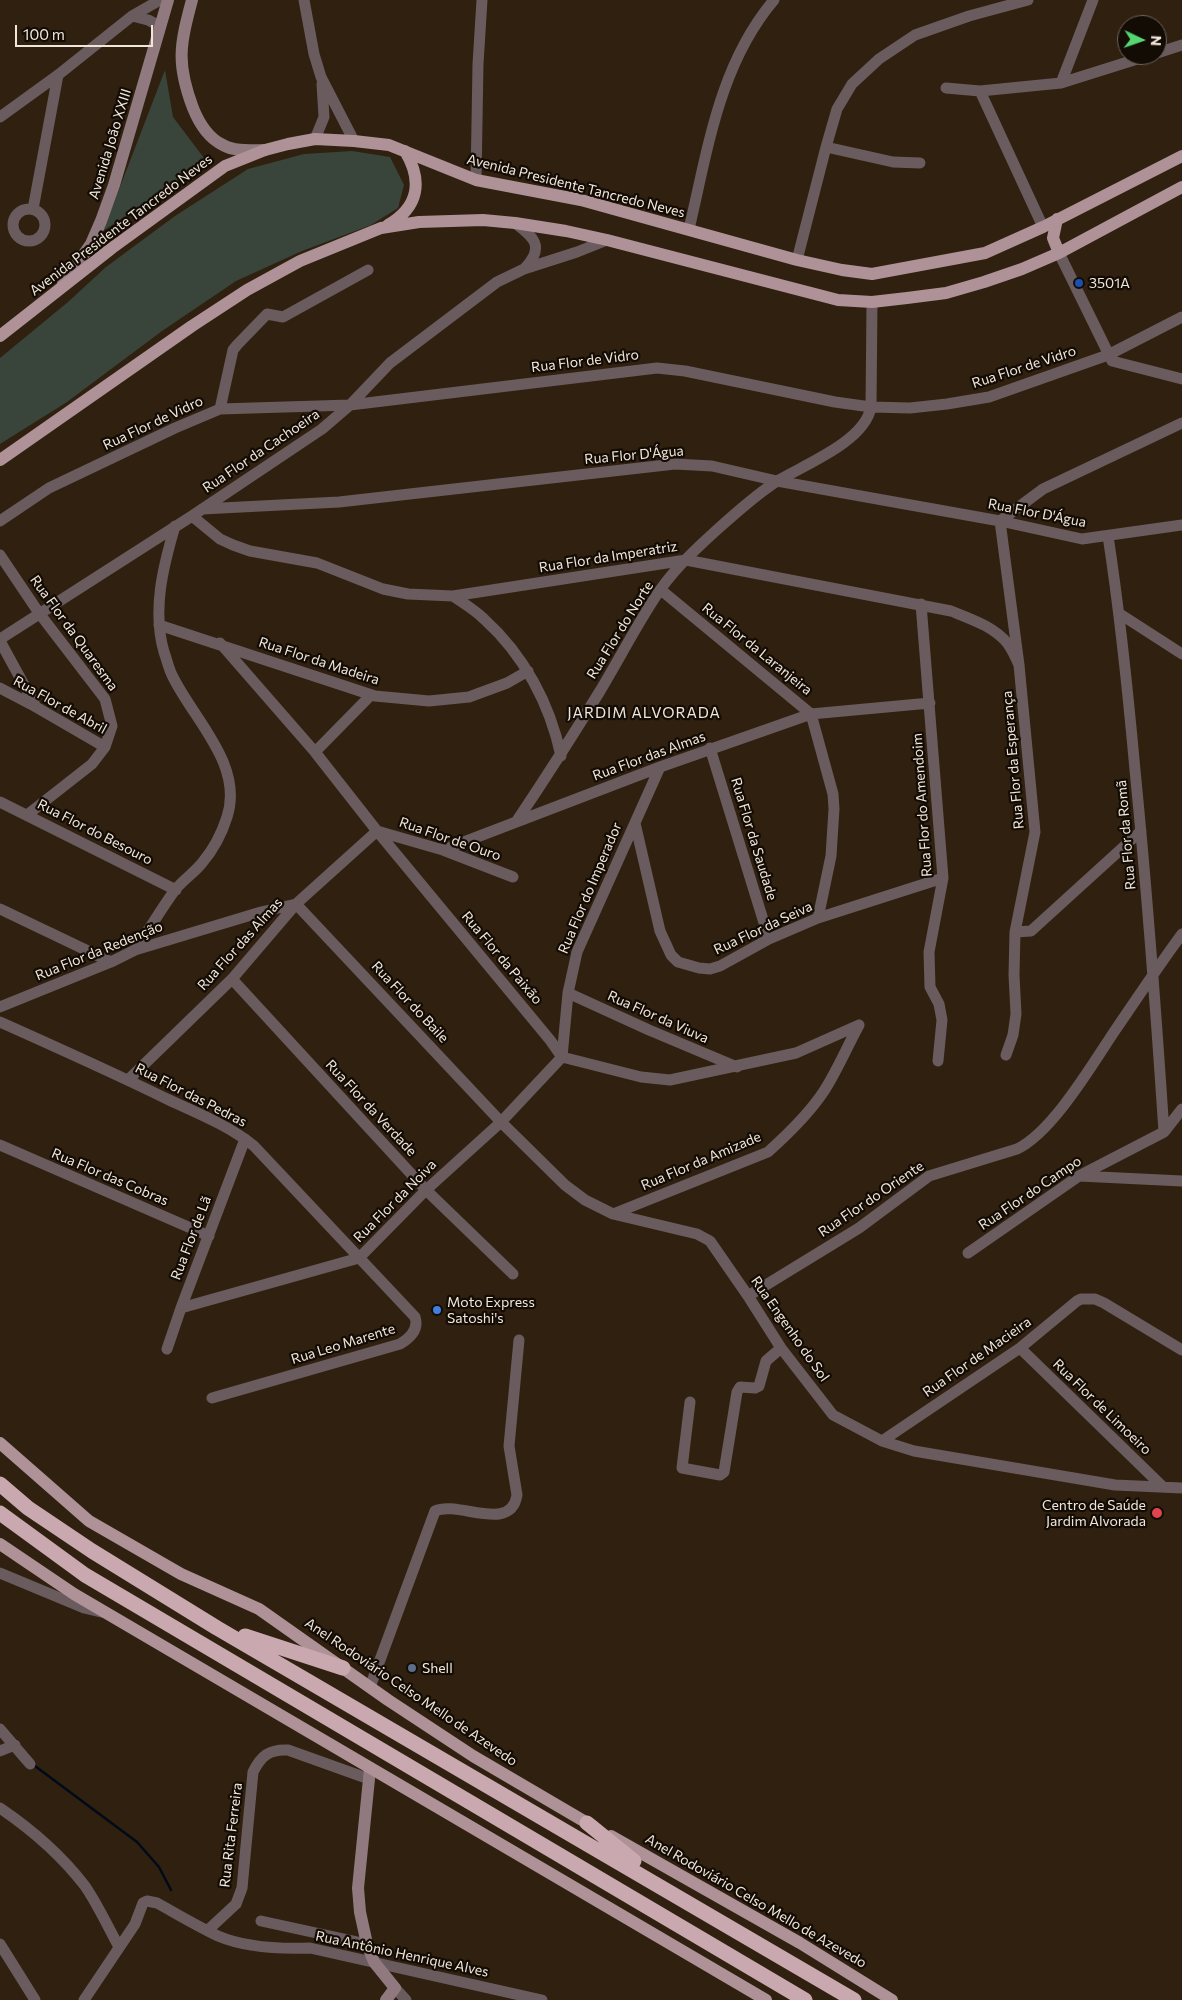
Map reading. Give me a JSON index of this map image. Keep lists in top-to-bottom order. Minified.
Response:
{"streets":{"main road":["Avenida João XXIII","Avenida Presidente Tancredo Neves","Anel Rodoviário Celso Mello de Azevedo"],"street":["Rua Flor de Vidro","Rua Flor da Cachoeira","Rua Flor D'Água","Rua Flor da Imperatriz","Rua Flor do Norte","Rua Flor da Quaresma","Rua Flor da Laranjeira","Rua Flor da Madeira","Rua Flor de Abril","Rua Flor das Almas","Rua Flor da Esperança","Rua Flor do Amendoim","Rua Flor do Besouro","Rua Flor da Romã","Rua Flor de Ouro","Rua Flor da Saudade","Rua Flor do Imperador","Rua Flor da Seiva","Rua Flor da Redenção","Rua Flor da Paixão","Rua Flor do Baile","Rua Flor da Viuva","Rua Flor das Pedras","Rua Flor da Verdade","Rua Flor da Amizade","Rua Flor das Cobras","Rua Flor do Campo","Rua Flor do Oriente","Rua Flor da Noiva","Rua Flor de Lã","Rua Engenho do Sol","Rua Leo Marente","Rua Flor de Macieira","Rua Flor de Limoeiro","Rua Rita Ferreira","Rua Antônio Henrique Alves"]},"crossings":[["Avenida João XXIII","Avenida Presidente Tancredo Neves"],["Rua Flor de Vidro","Rua Flor da Cachoeira"],["Rua Flor de Vidro","Rua Flor do Norte"],["Rua Flor da Cachoeira","Rua Flor D'Água"],["Rua Flor da Cachoeira","Rua Flor da Imperatriz"],["Rua Flor da Cachoeira","Rua Flor da Quaresma"],["Rua Flor D'Água","Rua Flor do Norte"],["Rua Flor D'Água","Rua Flor da Esperança"],["Rua Flor D'Água","Rua Flor da Romã"],["Rua Flor da Imperatriz","Rua Flor do Norte"],["Rua Flor da Imperatriz","Rua Flor da Esperança"],["Rua Flor da Imperatriz","Rua Flor do Amendoim"],["Rua Flor do Norte","Rua Flor da Laranjeira"],["Rua Flor do Norte","Rua Flor das Almas"],["Rua Flor da Quaresma","Rua Flor de Abril"],["Rua Flor da Quaresma","Rua Flor do Besouro"],["Rua Flor da Laranjeira","Rua Flor das Almas"],["Rua Flor da Laranjeira","Rua Flor da Seiva"],["Rua Flor da Madeira","Rua Flor da Paixão"],["Rua Flor das Almas","Rua Flor do Amendoim"],["Rua Flor das Almas","Rua Flor de Ouro"],["Rua Flor das Almas","Rua Flor da Saudade"],["Rua Flor das Almas","Rua Flor do Imperador"],["Rua Flor das Almas","Rua Flor da Redenção"],["Rua Flor das Almas","Rua Flor da Paixão"],["Rua Flor das Almas","Rua Flor do Baile"],["Rua Flor das Almas","Rua Flor das Pedras"],["Rua Flor das Almas","Rua Flor da Verdade"],["Rua Flor do Amendoim","Rua Flor da Seiva"],["Rua Flor da Romã","Rua Flor do Campo"],["Rua Flor da Romã","Rua Flor do Oriente"],["Rua Flor de Ouro","Rua Flor da Paixão"],["Rua Flor da Saudade","Rua Flor da Seiva"],["Rua Flor do Imperador","Rua Flor da Seiva"],["Rua Flor do Imperador","Rua Flor da Paixão"],["Rua Flor do Imperador","Rua Flor da Viuva"],["Rua Flor do Imperador","Rua Flor da Noiva"],["Rua Flor da Redenção","Rua Flor do Baile"],["Rua Flor da Paixão","Rua Flor da Noiva"],["Rua Flor do Baile","Rua Flor da Noiva"],["Rua Flor do Baile","Rua Engenho do Sol"],["Rua Flor da Viuva","Rua Flor da Amizade"],["Rua Flor das Pedras","Rua Flor da Noiva"],["Rua Flor das Pedras","Rua Flor de Lã"],["Rua Flor das Pedras","Rua Leo Marente"],["Rua Flor da Verdade","Rua Flor da Noiva"],["Rua Flor da Amizade","Rua Engenho do Sol"],["Rua Flor das Cobras","Rua Flor de Lã"],["Rua Flor do Oriente","Rua Engenho do Sol"],["Rua Flor da Noiva","Rua Flor de Lã"],["Rua Flor da Noiva","Rua Engenho do Sol"],["Rua Flor da Noiva","Rua Leo Marente"],["Rua Engenho do Sol","Rua Flor de Macieira"],["Rua Engenho do Sol","Rua Flor de Limoeiro"],["Rua Flor de Macieira","Rua Flor de Limoeiro"],["Rua Rita Ferreira","Rua Antônio Henrique Alves"]],"districts":["JARDIM ALVORADA"],"places":["3501A","Moto Express Satoshi's","Centro de Saúde Jardim Alvorada","Shell"],"scale_bar":"100 m","north":"right"}
